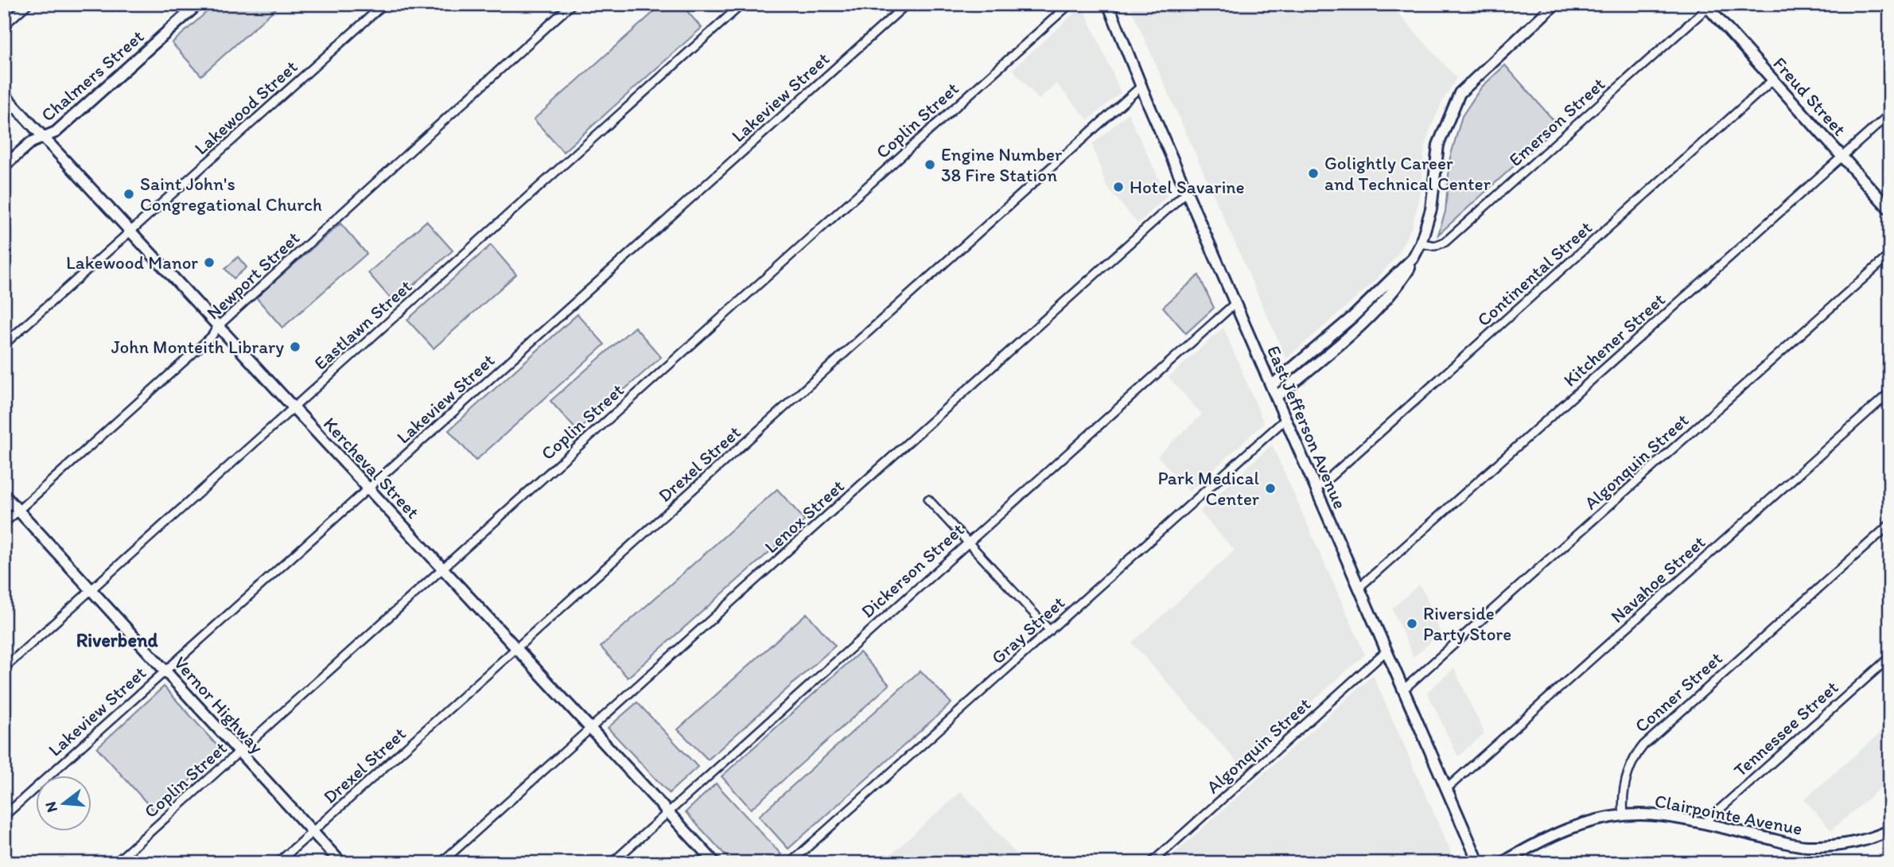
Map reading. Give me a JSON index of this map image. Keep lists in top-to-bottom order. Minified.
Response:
{"streets":{"street":["Chalmers Street","Freud Street","Lakeview Street","Lakewood Street","Coplin Street","Emerson Street","Continental Street","Newport Street","Eastlawn Street","Kitchener Street","East Jefferson Avenue","Algonquin Street","Drexel Street","Kercheval Street","Lenox Street","Dickerson Street","Navahoe Street","Gray Street","Conner Street","Vernor Highway","Tennessee Street","Clairpointe Avenue"]},"crossings":[["Chalmers Street","Kercheval Street"],["Freud Street","Emerson Street"],["Freud Street","Continental Street"],["Freud Street","Kitchener Street"],["Lakeview Street","Kercheval Street"],["Lakeview Street","Vernor Highway"],["Lakewood Street","Kercheval Street"],["Coplin Street","Kercheval Street"],["Coplin Street","Vernor Highway"],["Continental Street","East Jefferson Avenue"],["Newport Street","Kercheval Street"],["Newport Street","Vernor Highway"],["Eastlawn Street","Kercheval Street"],["Eastlawn Street","Vernor Highway"],["Kitchener Street","East Jefferson Avenue"],["East Jefferson Avenue","Algonquin Street"],["East Jefferson Avenue","Drexel Street"],["East Jefferson Avenue","Lenox Street"],["East Jefferson Avenue","Dickerson Street"],["East Jefferson Avenue","Navahoe Street"],["East Jefferson Avenue","Gray Street"],["Drexel Street","Kercheval Street"],["Drexel Street","Vernor Highway"],["Kercheval Street","Lenox Street"],["Kercheval Street","Dickerson Street"],["Conner Street","Clairpointe Avenue"],["Tennessee Street","Clairpointe Avenue"]],"districts":["Riverbend"],"places":["Engine Number 38 Fire Station","Golightly Career and Technical Center","Hotel Savarine","Saint John's Congregational Church","Lakewood Manor","John Monteith Library","Park Medical Center","Riverside Party Store"],"north":"left"}
